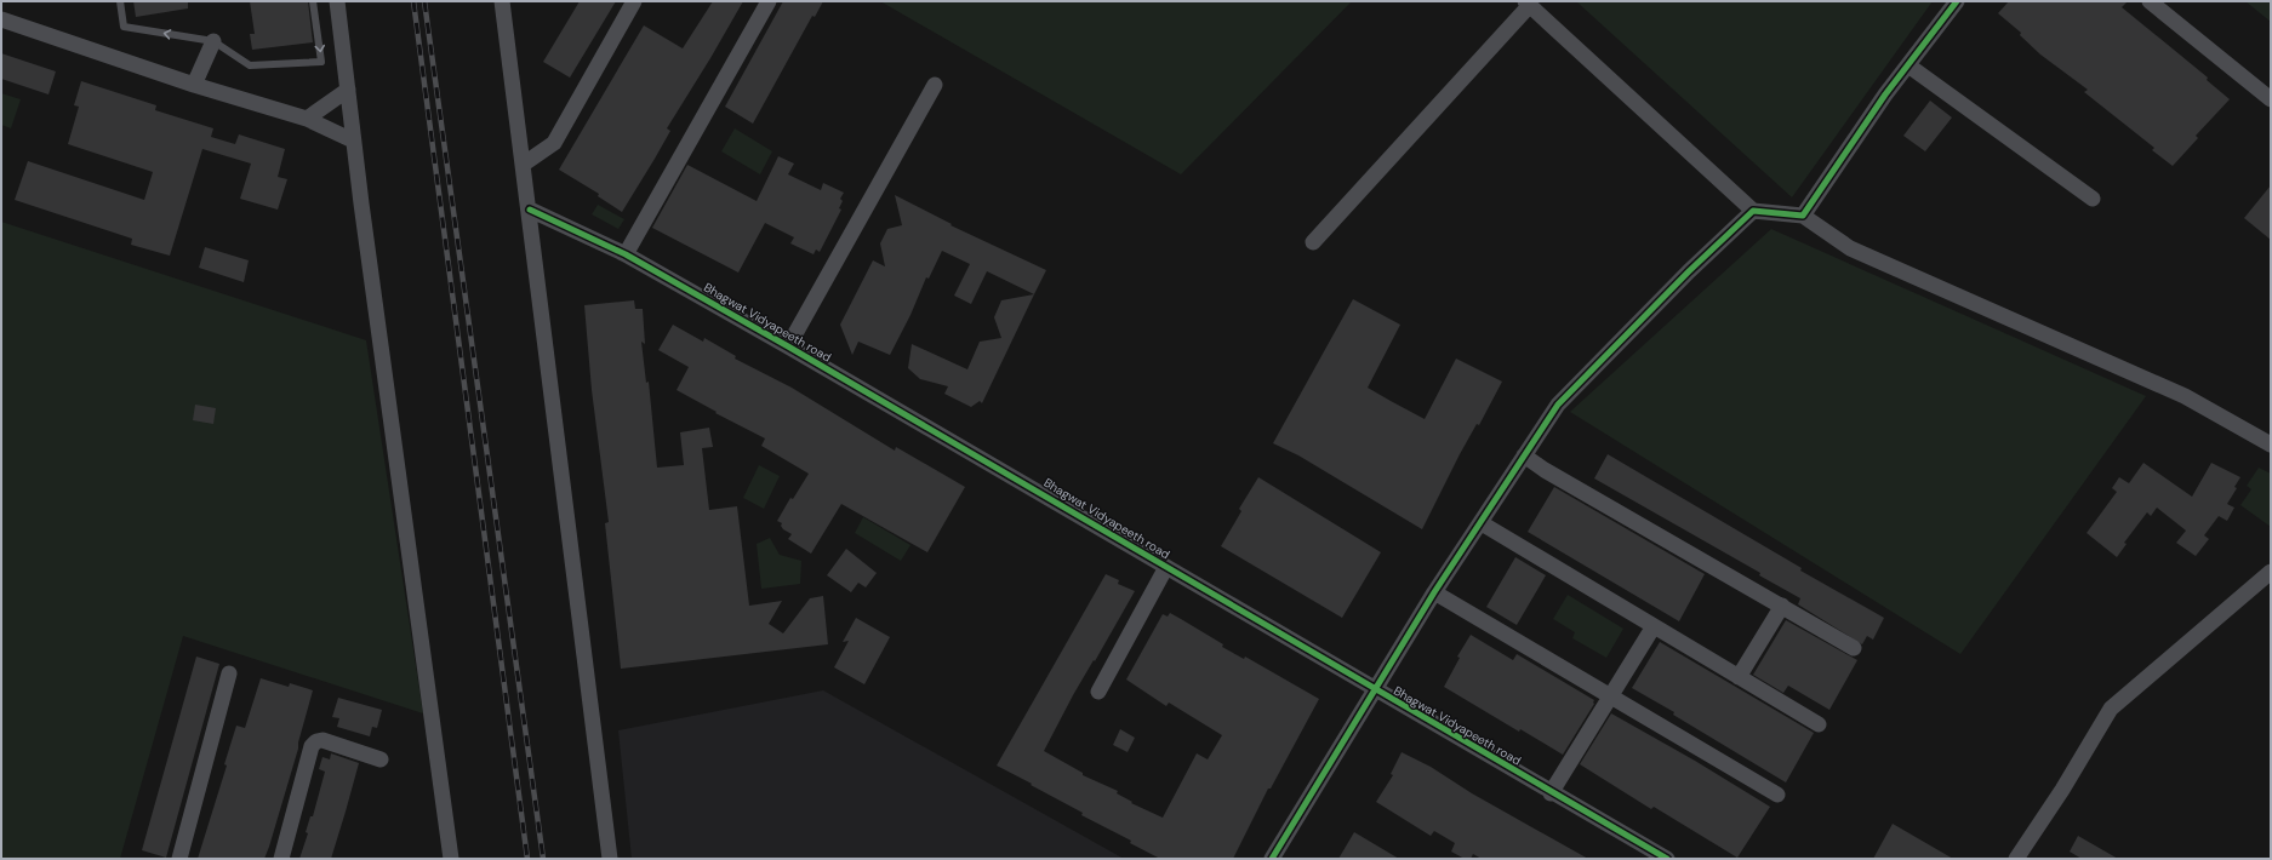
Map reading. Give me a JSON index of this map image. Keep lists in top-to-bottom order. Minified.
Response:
{"streets":{"street":["Bhagwat Vidyapeeth road"]}}
